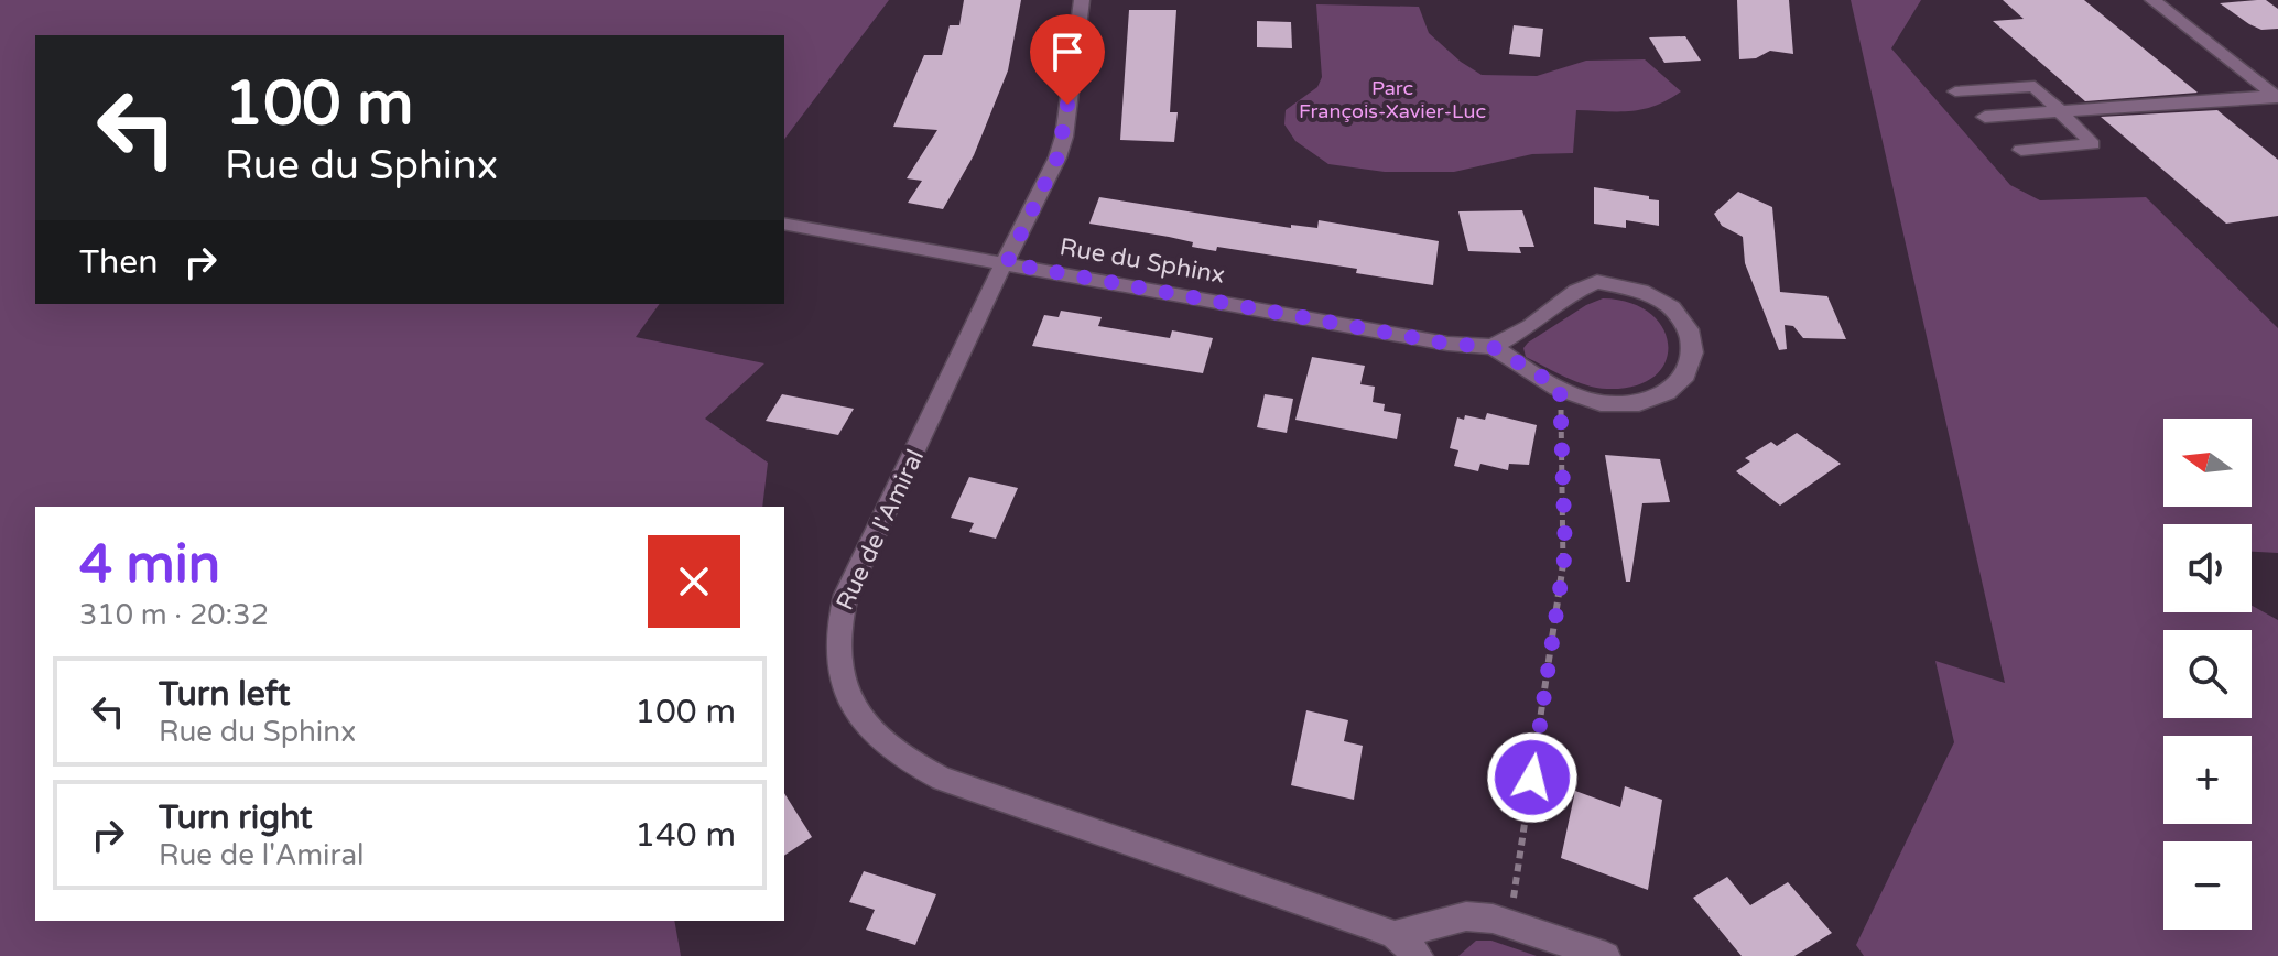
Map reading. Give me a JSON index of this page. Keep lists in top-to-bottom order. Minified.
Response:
{"streets":{"street":["Rue du Sphinx","Rue de l'Amiral"]},"crossings":[["Rue du Sphinx","Rue de l'Amiral"]],"parks":["Parc François-Xavier-Luc"],"north":"left","page":{"turn":["100 m","Rue du Sphinx"],"then":"Then","map_buttons":["+","−"],"heading":["4 min","310 m · 20:32"],"list":[{"name":"Turn left","note":"Rue du Sphinx","value":"100 m"},{"name":"Turn right","note":"Rue de l'Amiral","value":"140 m"}]}}
